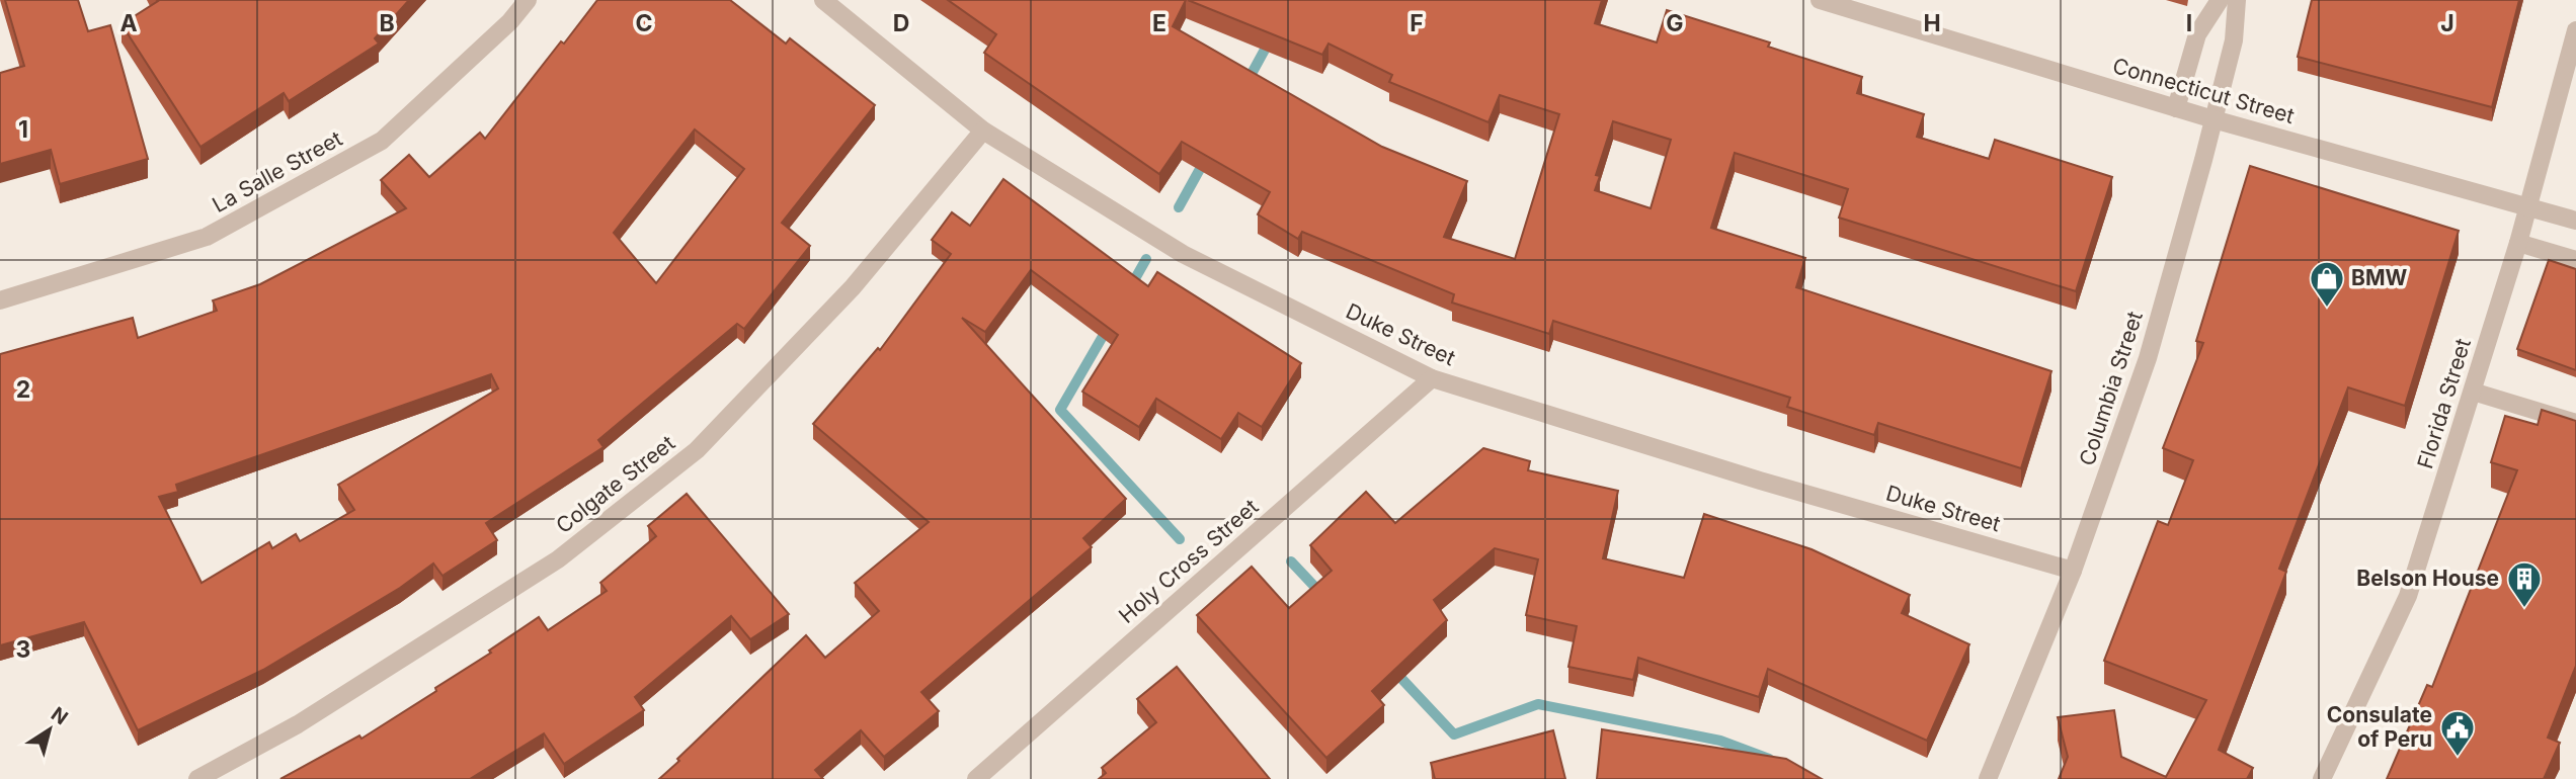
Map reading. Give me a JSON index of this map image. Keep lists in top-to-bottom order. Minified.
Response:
{"streets":{"street":["Connecticut Street","La Salle Street","Duke Street","Columbia Street","Florida Street","Colgate Street","Holy Cross Street"]},"crossings":[["Connecticut Street","Columbia Street"],["Connecticut Street","Florida Street"],["Duke Street","Columbia Street"],["Duke Street","Colgate Street"],["Duke Street","Holy Cross Street"]],"places":{"shop":["BMW"],"building":["Belson House"],"public building":["Consulate of Peru"]},"north":"top right","grid":{"columns":["A","B","C","D","E","F","G","H","I","J"],"rows":["1","2","3"]}}
